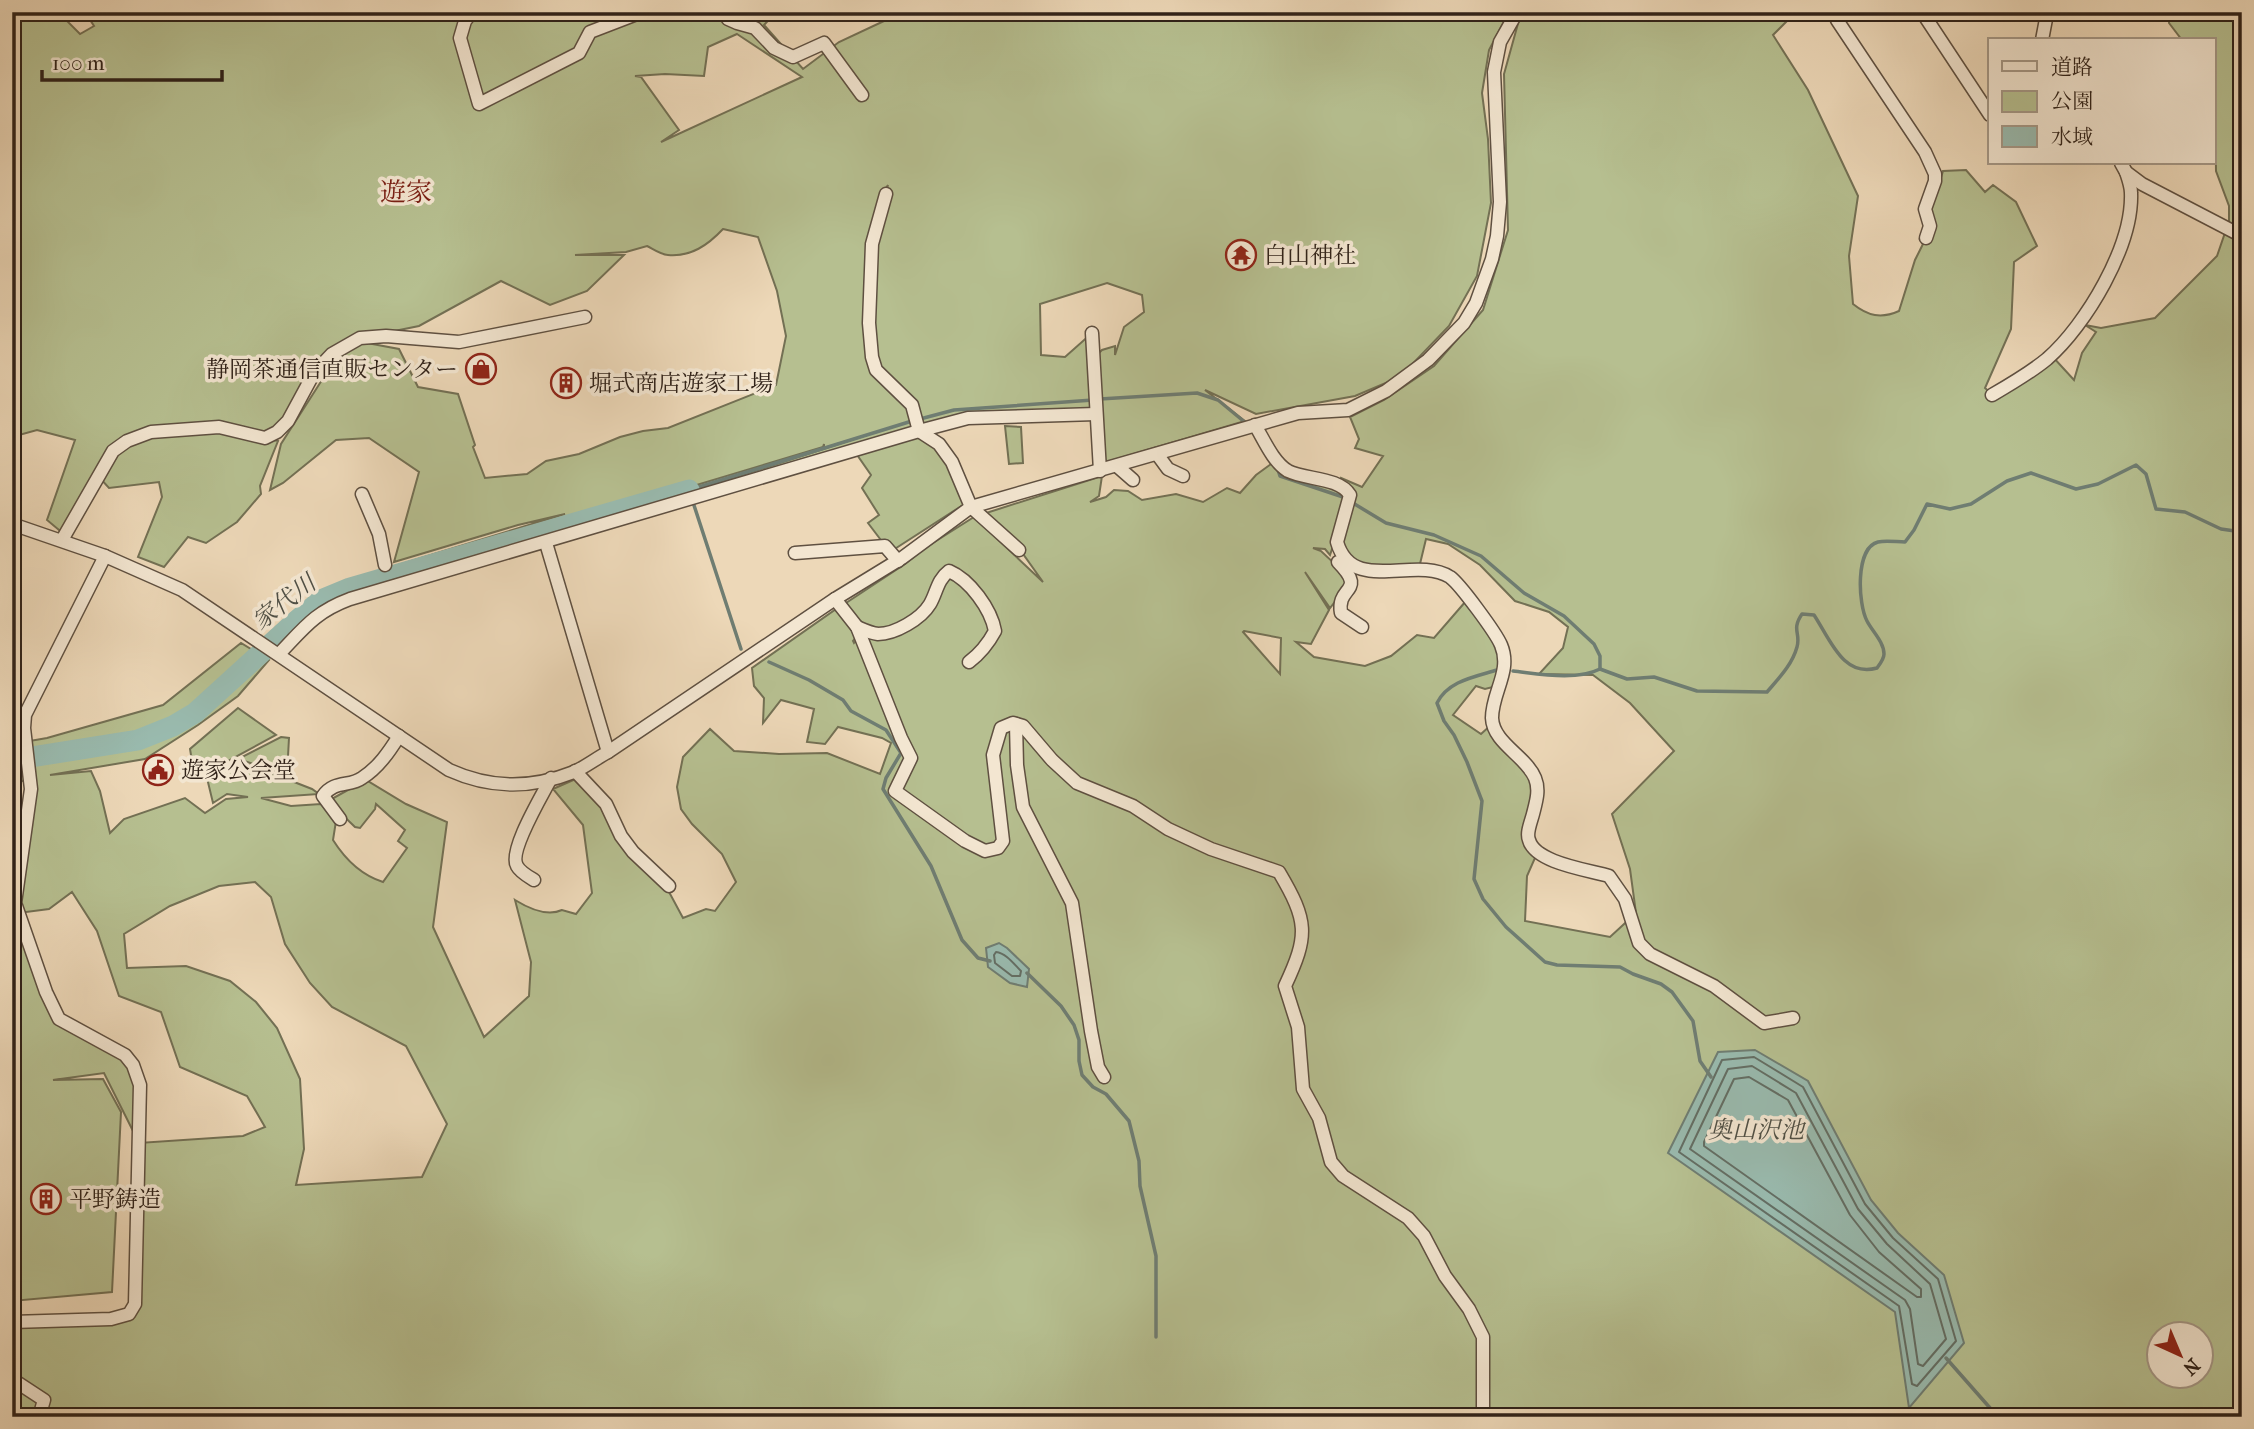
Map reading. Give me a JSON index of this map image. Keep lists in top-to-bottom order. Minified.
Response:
{"districts":["遊家"],"water":["家代川","奥山沢池"],"places":{"temple":["白山神社"],"shop":["静岡茶通信直販センター"],"building":["堀式商店遊家工場","平野鋳造"],"public building":["遊家公会堂"]},"legend":["道路","公園","水域"],"scale_bar":"100 m","north":"bottom right"}
